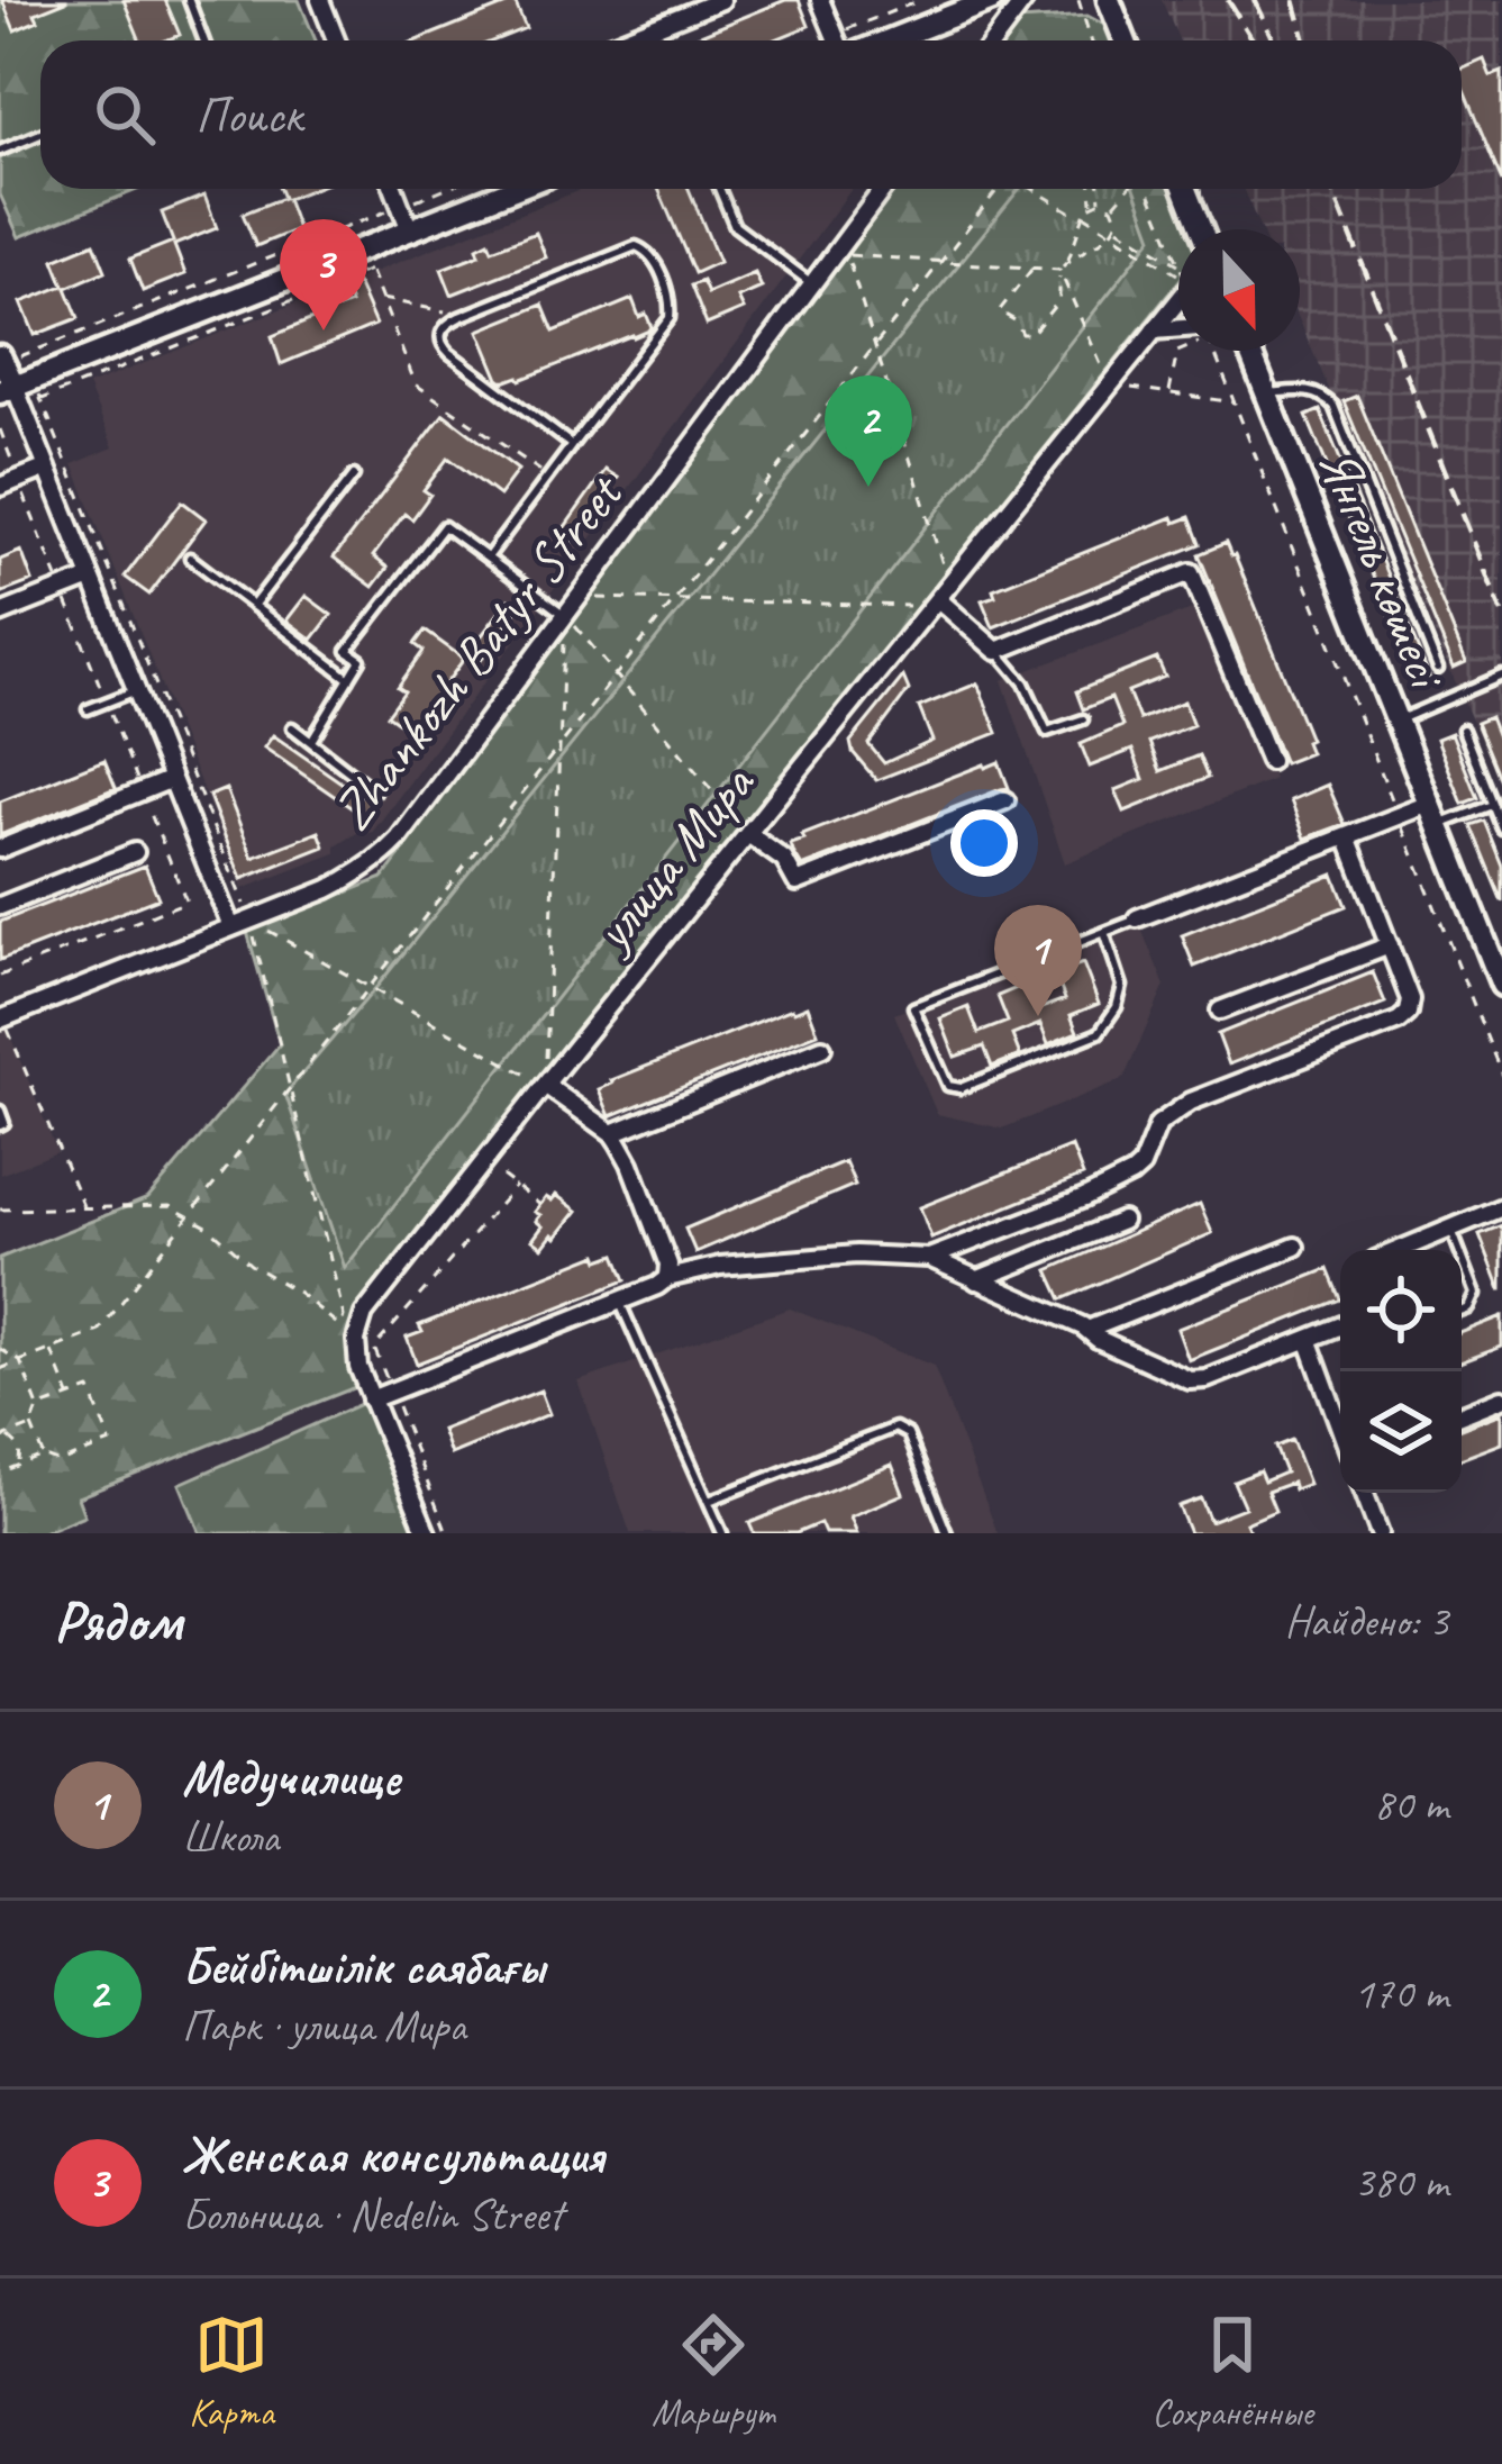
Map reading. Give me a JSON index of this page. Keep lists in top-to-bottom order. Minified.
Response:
{"streets":{"street":["Янгель көшесі","Zhankozh Batyr Street","улица Мира"]},"north":"bottom","page":{"search":"Поиск","pins":["3","2","1"],"heading":["Рядом","Найдено: 3"],"list":[{"mark":"1","name":"Медучилище","note":"Школа","value":"80 m"},{"mark":"2","name":"Бейбітшілік саябағы","note":"Парк · улица Мира","value":"170 m"},{"mark":"3","name":"Женская консультация","note":"Больница · Nedelin Street","value":"380 m"}],"nav":["Карта","Маршрут","Сохранённые"]}}
